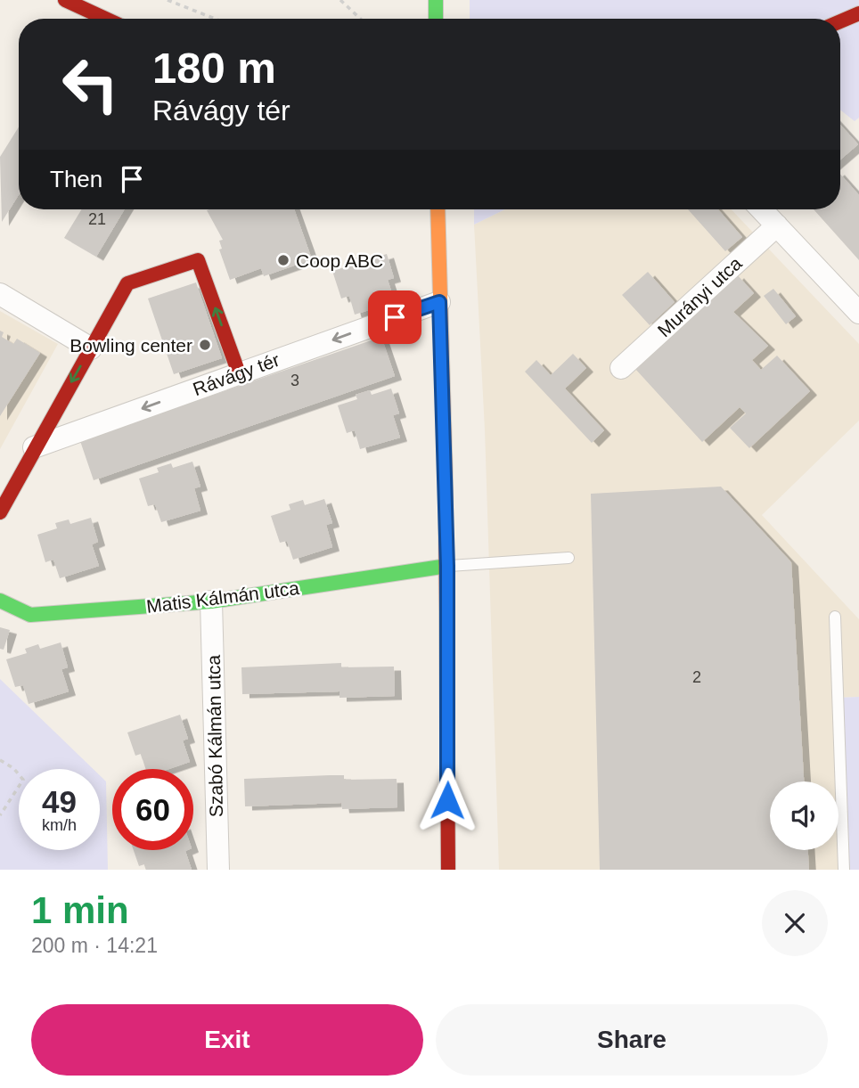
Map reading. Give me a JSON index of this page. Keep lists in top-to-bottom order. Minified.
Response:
{"streets":{"street":["Murányi utca","Rávágy tér","Matis Kálmán utca","Szabó Kálmán utca"]},"crossings":[["Matis Kálmán utca","Szabó Kálmán utca"]],"one_way":["Rávágy tér"],"places":["Coop ABC","Bowling center"],"house_numbers":["21","3","2"],"page":{"turn":["180 m","Rávágy tér"],"then":"Then","speed":"49 km/h","limit":"60","heading":["1 min","200 m · 14:21"],"buttons":["Exit","Share"]}}
